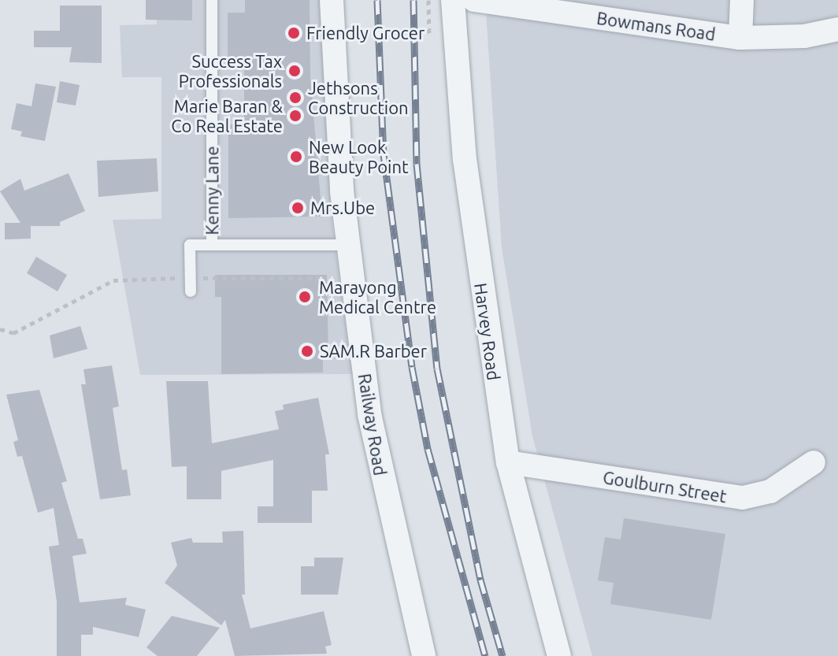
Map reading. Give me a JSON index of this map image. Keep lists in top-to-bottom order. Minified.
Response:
{"streets":{"street":["Bowmans Road","Harvey Road","Railway Road","Goulburn Street"],"lane":["Kenny Lane"]},"crossings":[["Kenny Lane","Railway Road"],["Harvey Road","Goulburn Street"]],"places":["Friendly Grocer","Success Tax Professionals","Jethsons Construction","Marie Baran & Co Real Estate","New Look Beauty Point","Mrs.Ube","Marayong Medical Centre","SAM.R Barber"]}
